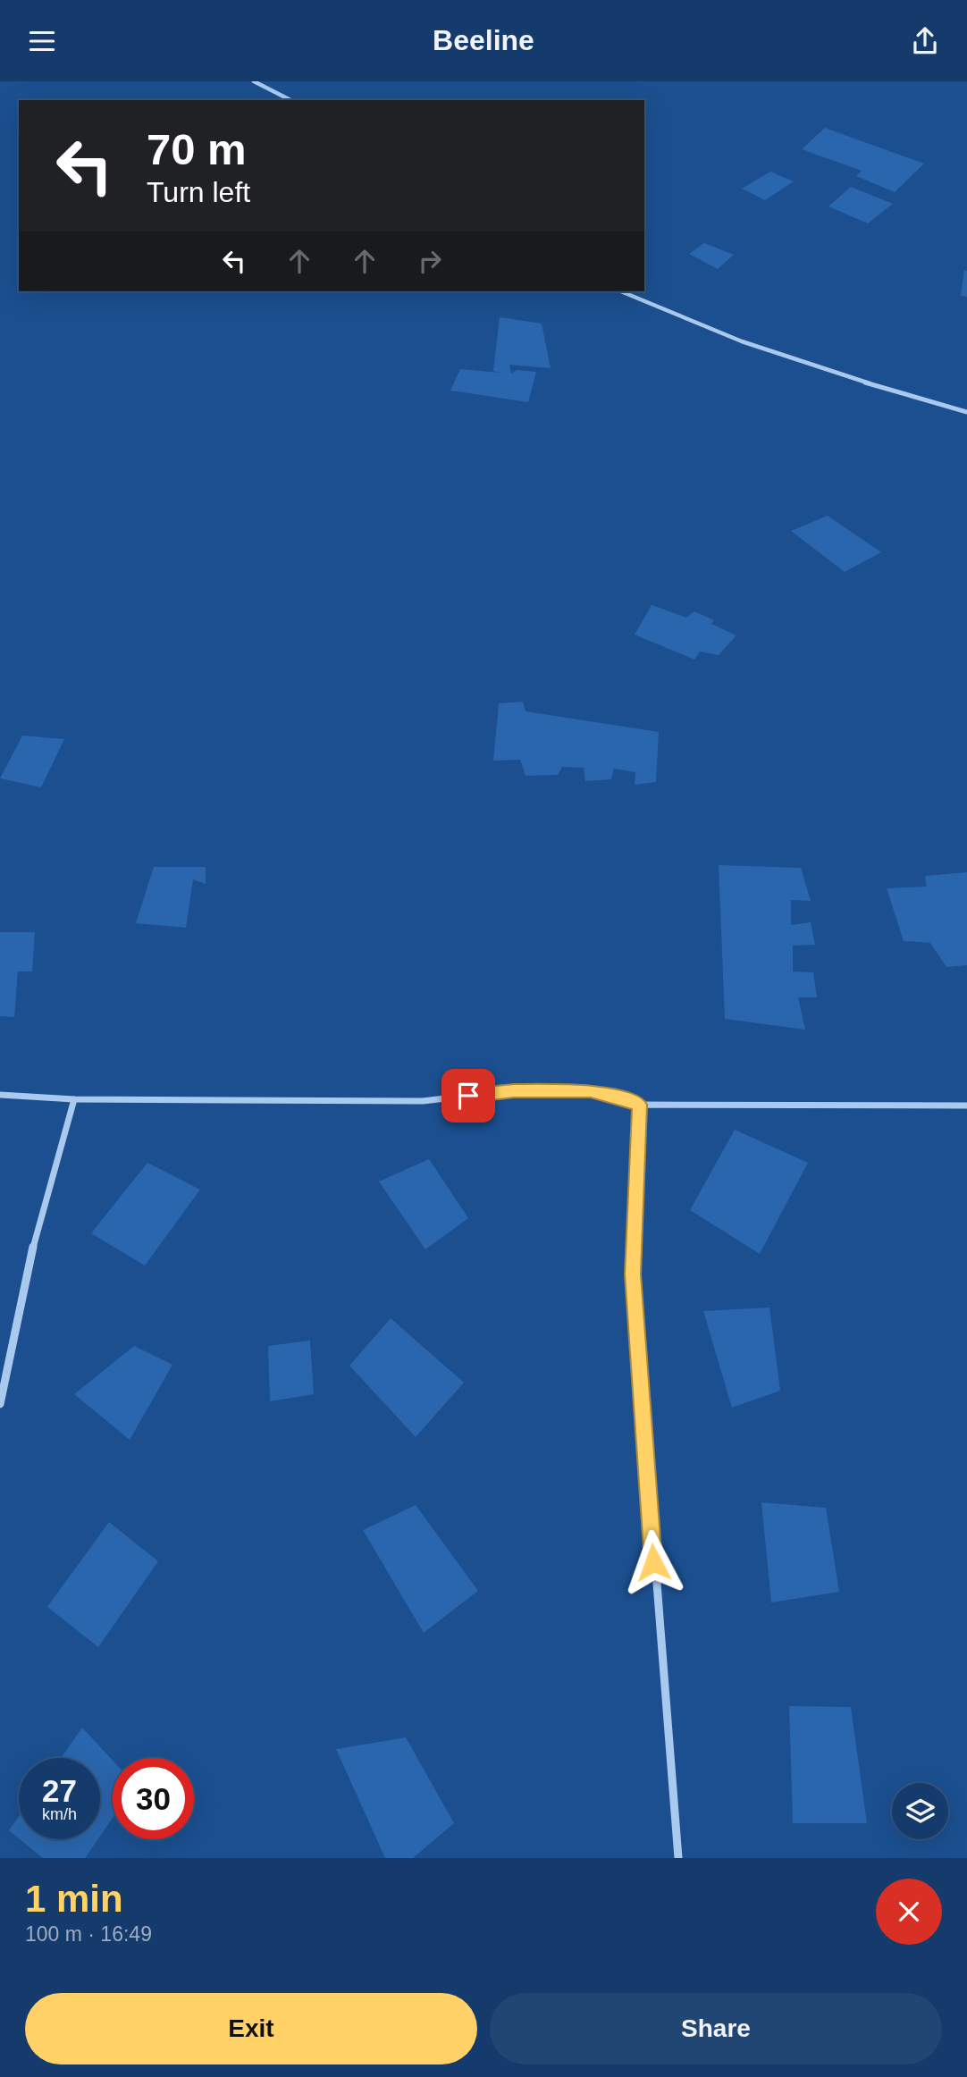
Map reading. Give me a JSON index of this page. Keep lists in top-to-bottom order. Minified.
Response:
{"page":{"header":"Beeline","turn":["70 m","Turn left"],"speed":"27 km/h","limit":"30","heading":["1 min","100 m · 16:49"],"buttons":["Exit","Share"]}}
